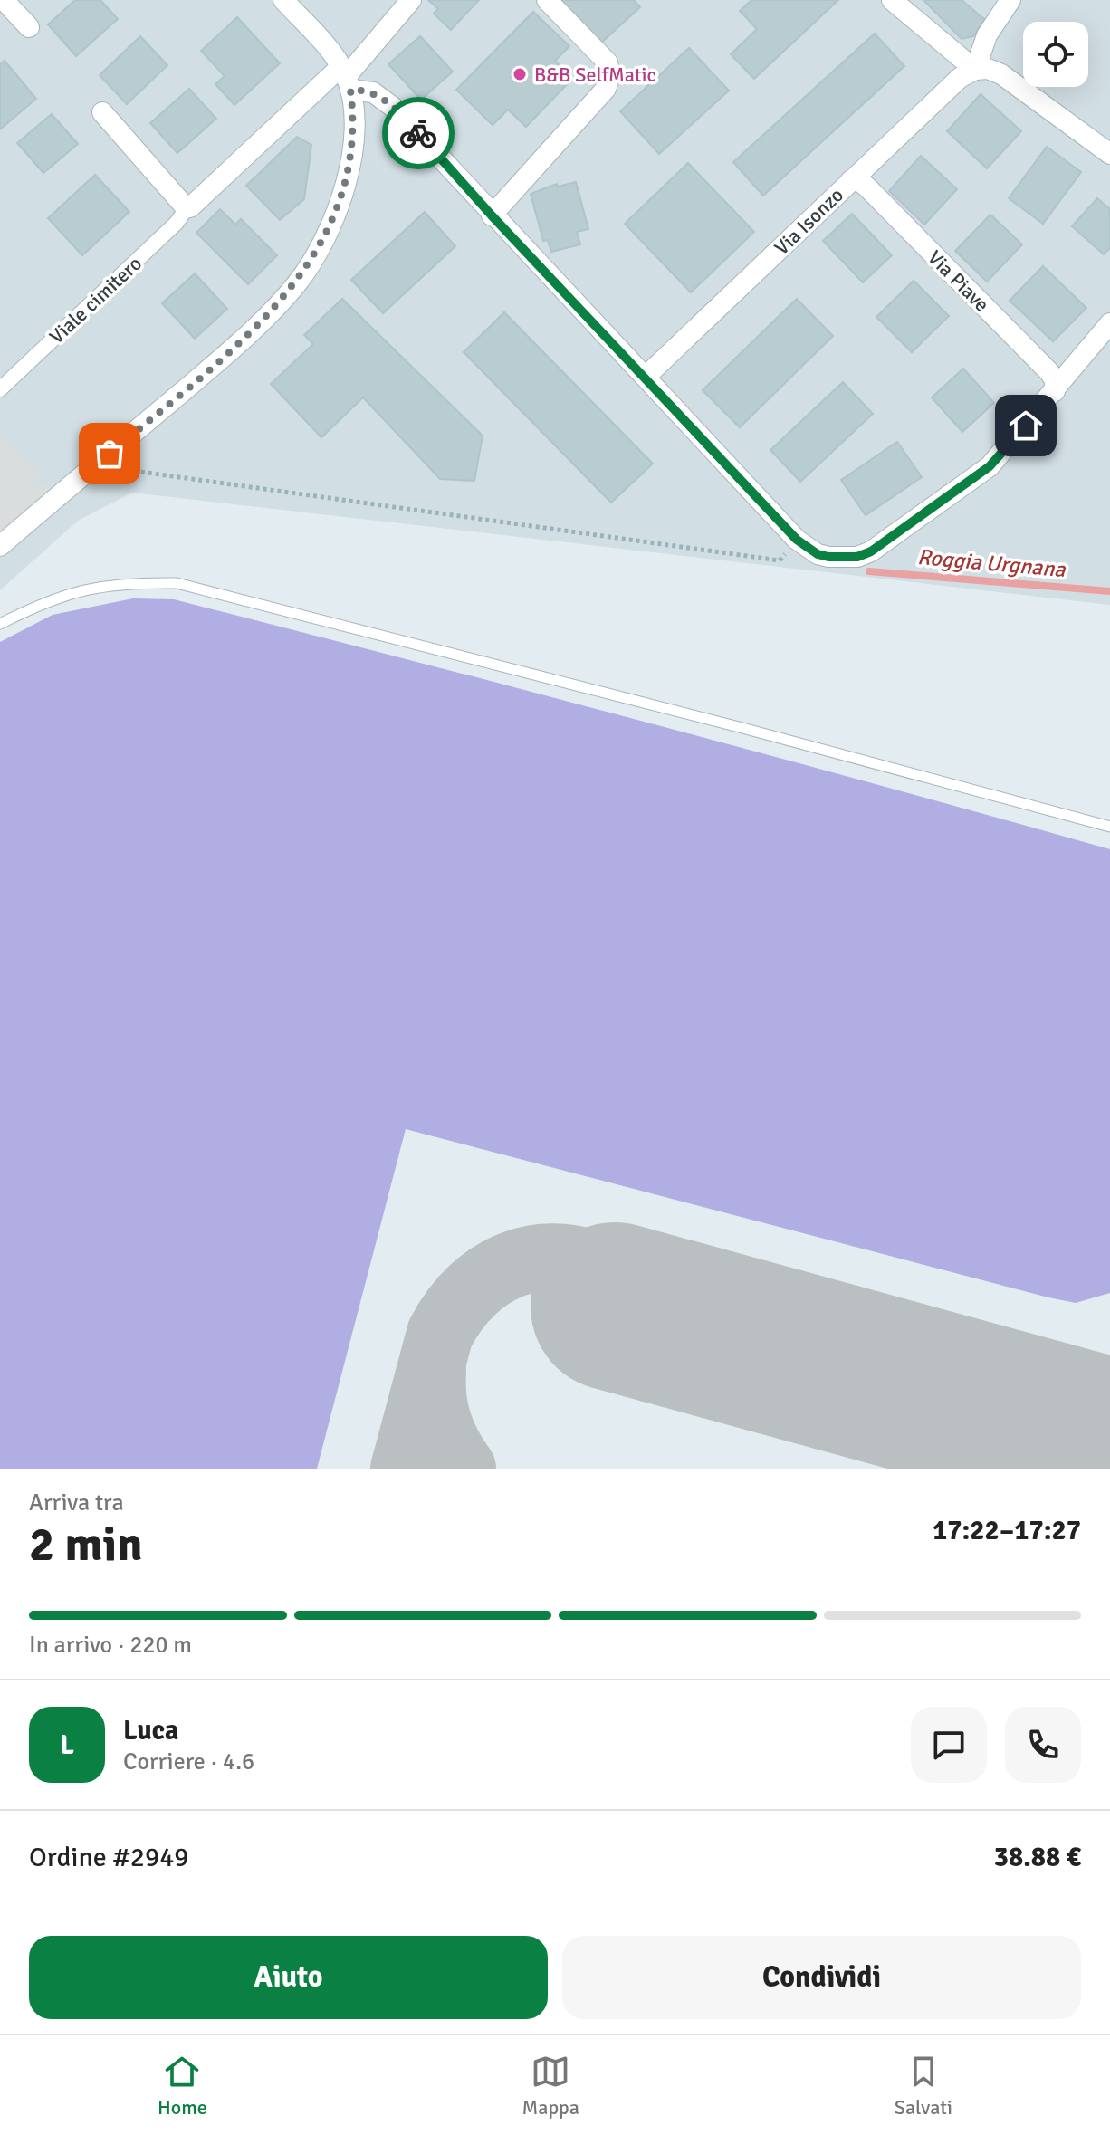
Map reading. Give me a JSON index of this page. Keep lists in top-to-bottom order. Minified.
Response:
{"streets":{"street":["Via Isonzo","Via Piave","Viale cimitero"]},"crossings":[["Via Isonzo","Via Piave"]],"water":["Roggia Urgnana"],"places":["B&B SelfMatic"],"page":{"heading":["2 min","Arriva tra","17:22–17:27"],"panel":["Luca","Corriere · 4.6","Ordine #2949","38.88 €"],"bar":"In arrivo · 220 m","round":"L","buttons":["Aiuto","Condividi"],"tabs":["Home","Mappa","Salvati"]}}
